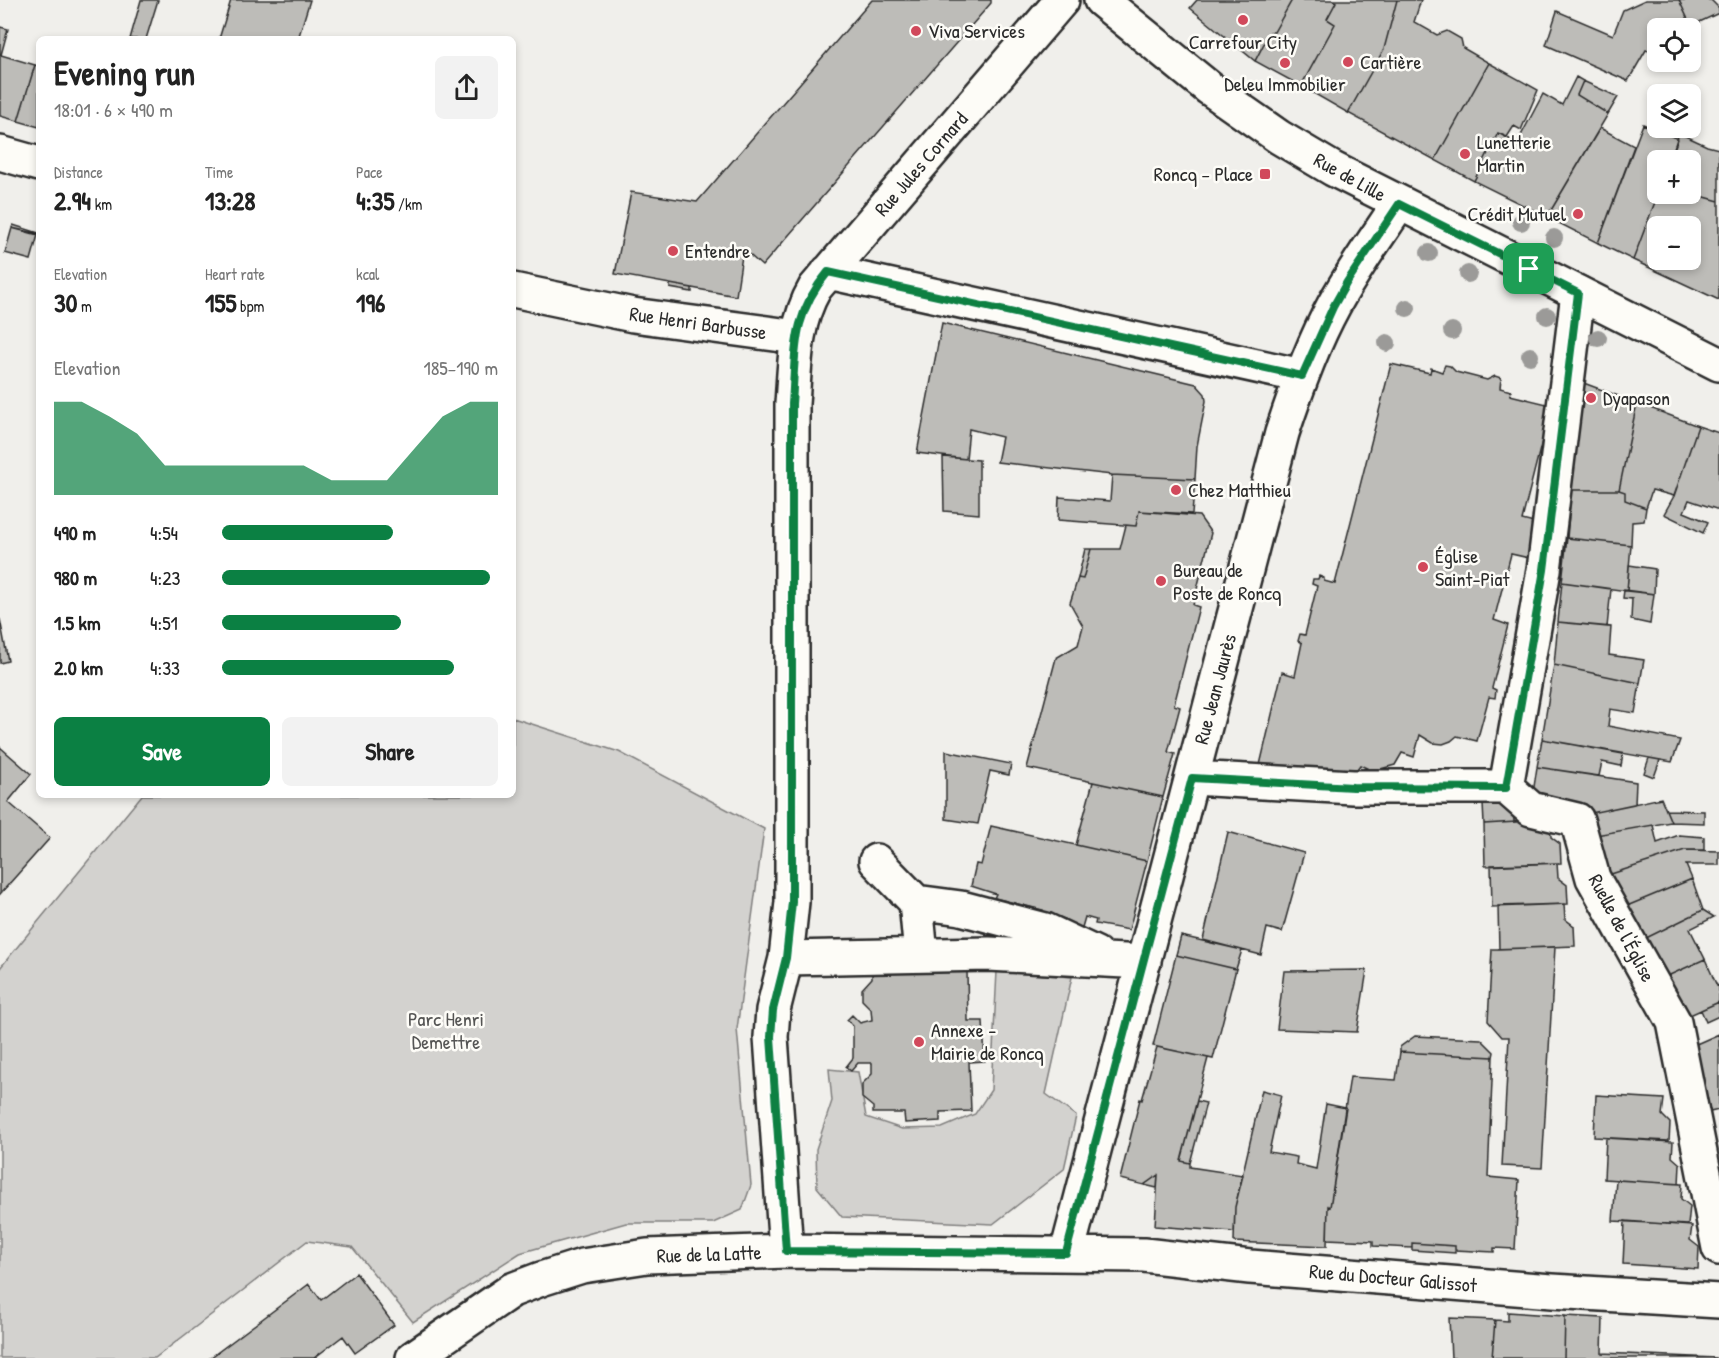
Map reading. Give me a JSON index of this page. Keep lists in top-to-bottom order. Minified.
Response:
{"streets":{"street":["Rue Jules Cornard","Rue de Lille","Rue Henri Barbusse","Rue Jean Jaurès","Ruelle de l'Église","Rue de la Latte","Rue du Docteur Galissot"]},"crossings":[["Rue Jules Cornard","Rue Henri Barbusse"],["Rue de Lille","Rue Jean Jaurès"],["Rue Jean Jaurès","Rue de la Latte"],["Rue Jean Jaurès","Rue du Docteur Galissot"],["Rue de la Latte","Rue du Docteur Galissot"]],"parks":["Parc Henri Demettre"],"places":{"other":["Carrefour City","Viva Services","Cartière","Deleu Immobilier","Lunetterie Martin","Crédit Mutuel","Entendre","Dyapason","Chez Matthieu","Église Saint-Piat","Bureau de Poste de Roncq","Annexe - Mairie de Roncq"],"transit":["Roncq – Place"]},"page":{"map_buttons":["+","−"],"heading":["Evening run","18:01 · 6 × 490 m"],"stats":[["Distance","2.94 km"],["Time","13:28"],["Pace","4:35 /km"],["Elevation","30 m"],["Heart rate","155 bpm"],["kcal","196"]],"chart":["Elevation","185–190 m"],"list":[{"name":"490 m","note":"4:54"},{"name":"980 m","note":"4:23"},{"name":"1.5 km","note":"4:51"},{"name":"2.0 km","note":"4:33"}],"buttons":["Save","Share"]}}
